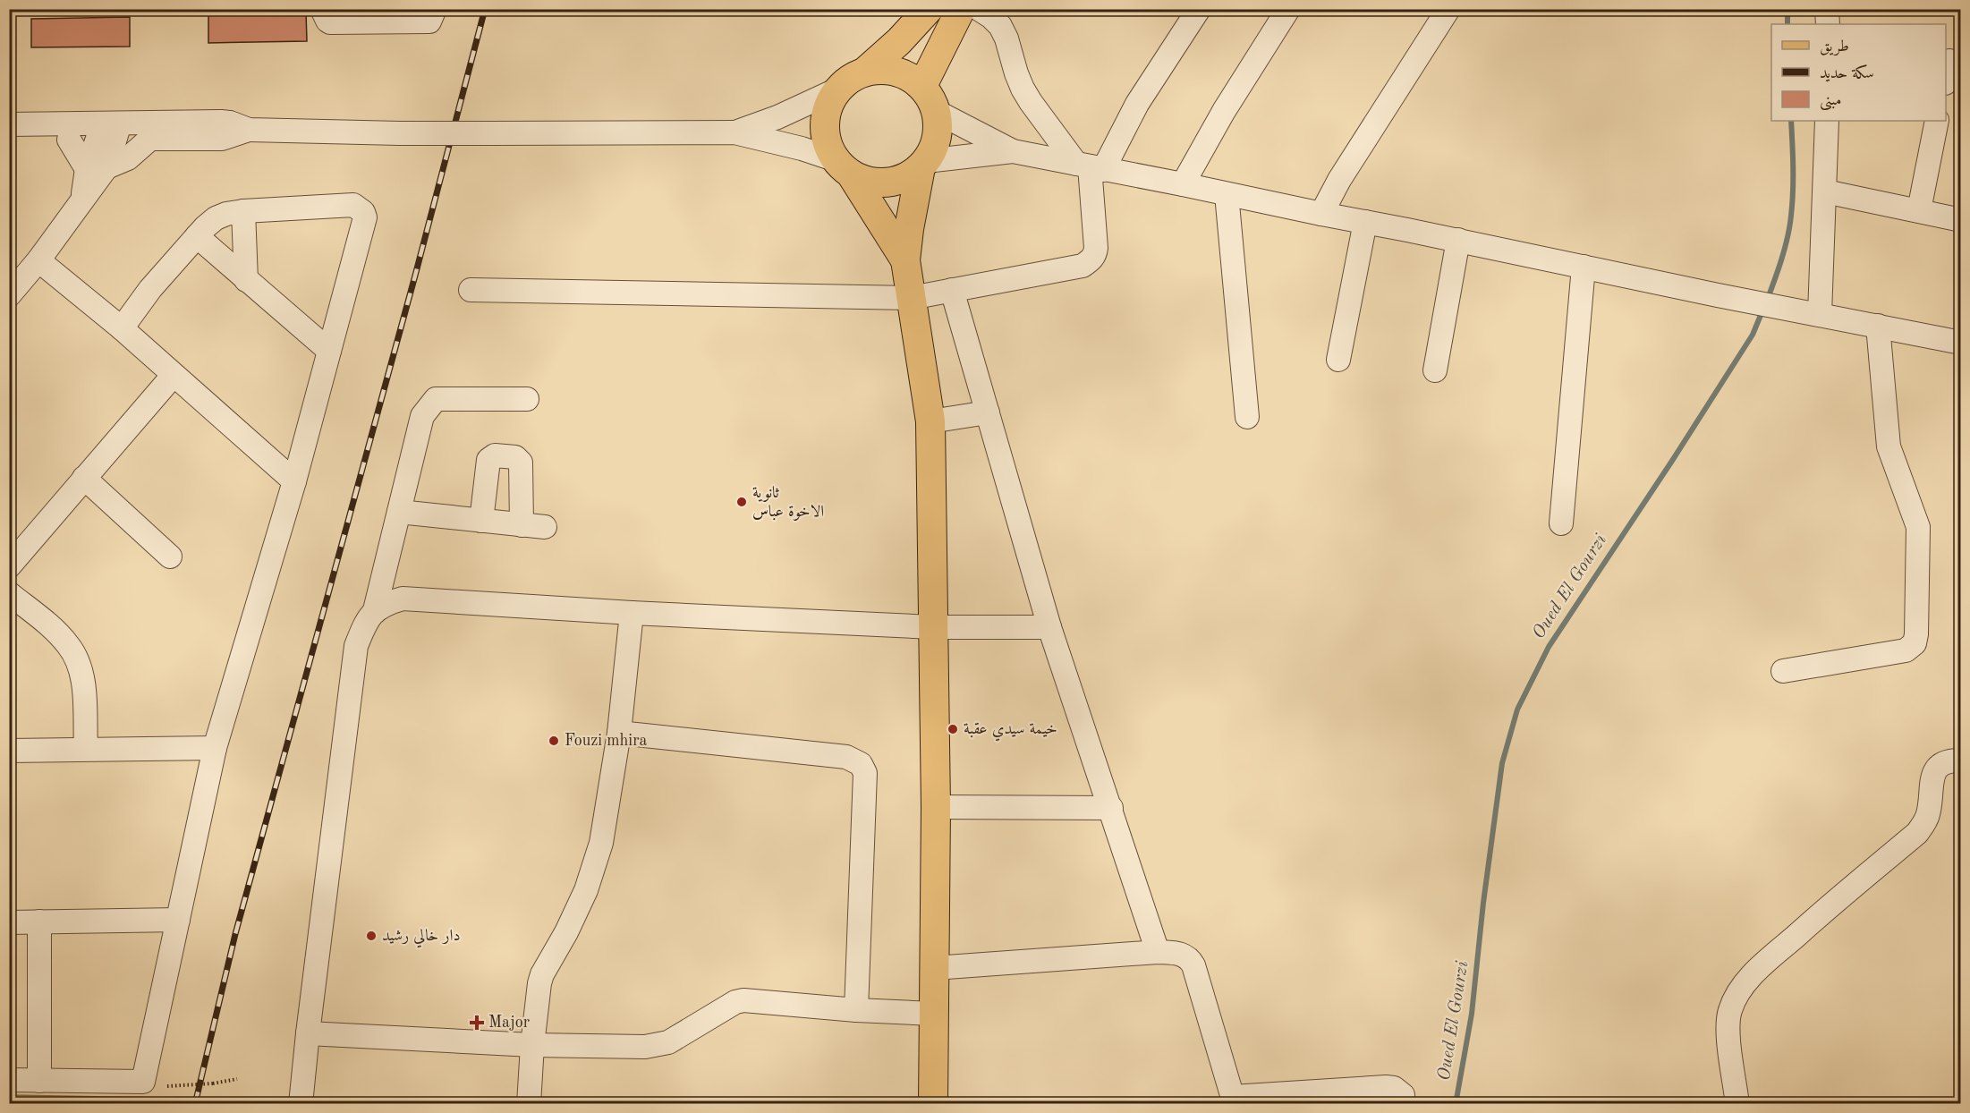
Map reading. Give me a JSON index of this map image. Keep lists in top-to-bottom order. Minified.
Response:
{"water":["Oued El Gourzi"],"places":{"other":["ثانوية الاخوة عباس","خيمة سيدي عقبة","Fouzi mhira","دار خالي رشيد"],"health":["Major"]},"legend":["طريق","سكة حديد","مبنى"]}
